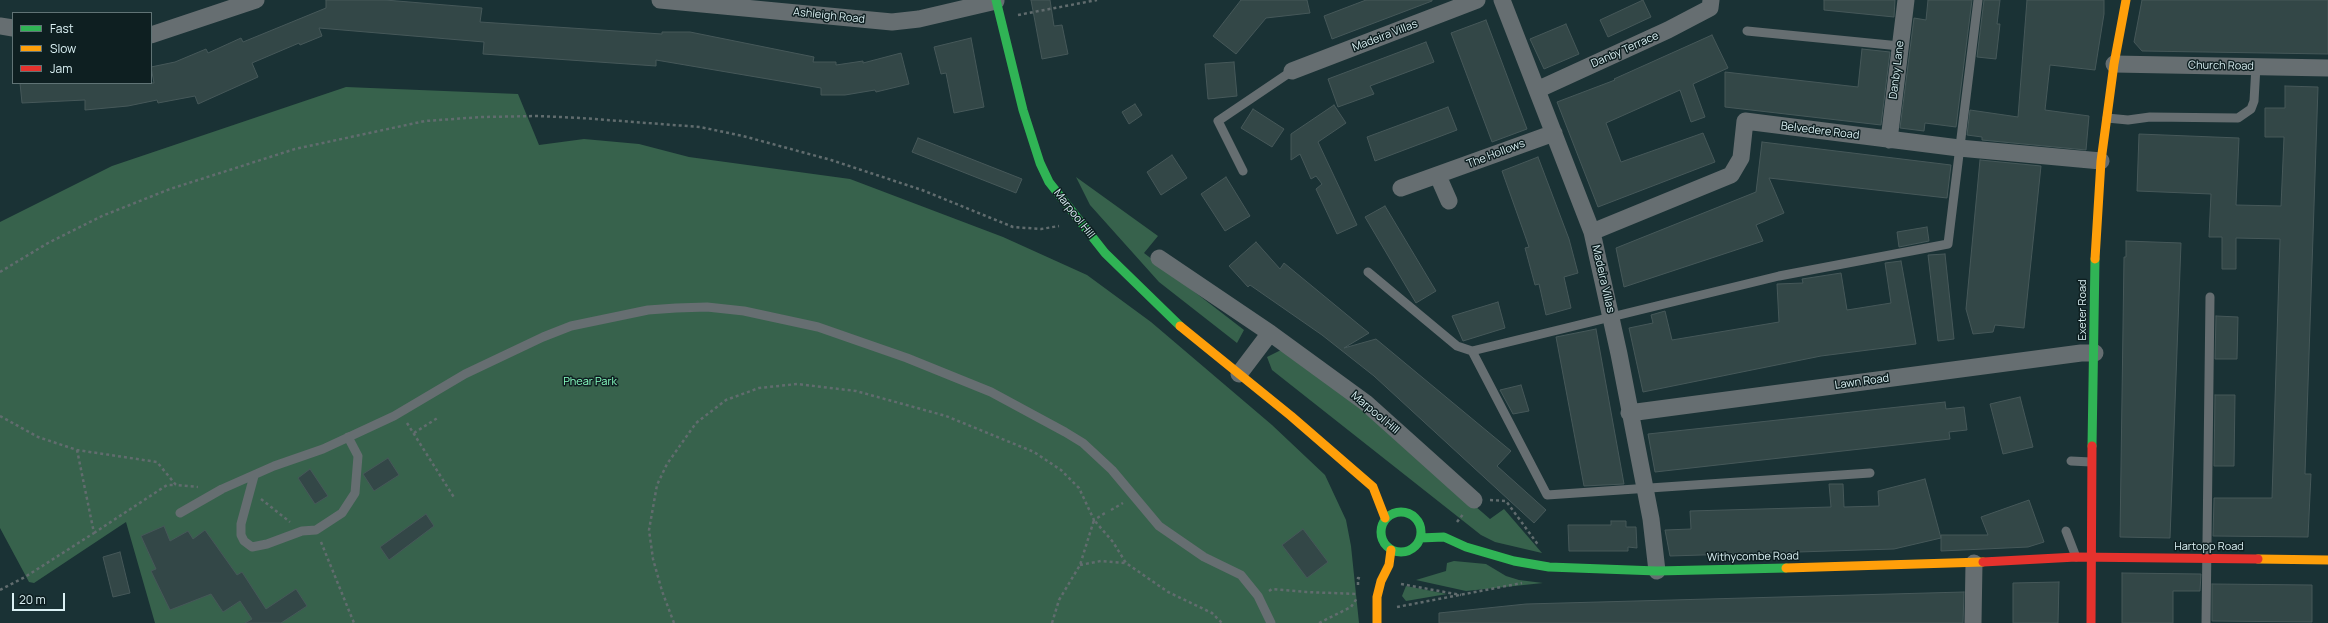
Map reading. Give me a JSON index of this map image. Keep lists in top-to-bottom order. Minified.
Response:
{"streets":{"street":["Ashleigh Road","Madeira Villas","Danby Terrace","Church Road","Danby Lane","Belvedere Road","The Hollows","Marpool Hill","Exeter Road","Lawn Road","Hartopp Road","Withycombe Road"]},"crossings":[["Ashleigh Road","Marpool Hill"],["Madeira Villas","Danby Terrace"],["Madeira Villas","Belvedere Road"],["Madeira Villas","The Hollows"],["Madeira Villas","Lawn Road"],["Madeira Villas","Withycombe Road"],["Church Road","Exeter Road"],["Danby Lane","Belvedere Road"],["Belvedere Road","Exeter Road"],["Marpool Hill","Withycombe Road"],["Exeter Road","Lawn Road"],["Exeter Road","Hartopp Road"],["Exeter Road","Withycombe Road"],["Hartopp Road","Withycombe Road"]],"parks":["Phear Park"],"legend":["Fast","Slow","Jam"],"scale_bar":"20 m"}
